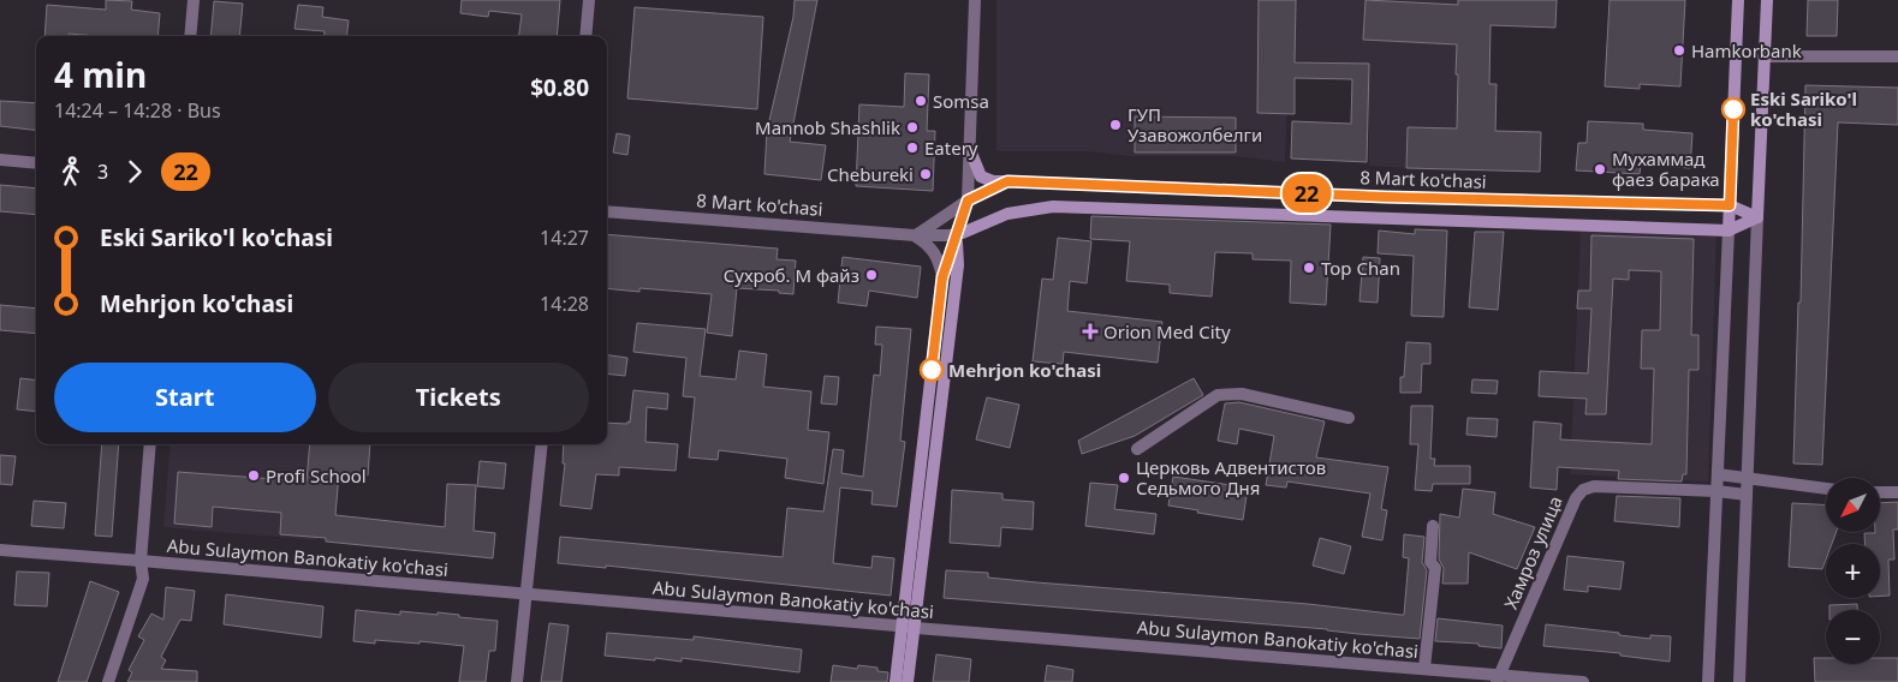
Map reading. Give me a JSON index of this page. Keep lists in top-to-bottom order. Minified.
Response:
{"streets":{"main road":["8 Mart ko'chasi"],"street":["Хамроз улица","Abu Sulaymon Banokatiy ko'chasi"]},"crossings":[["Хамроз улица","Abu Sulaymon Banokatiy ko'chasi"]],"places":{"other":["Hamkorbank","Somsa","Eski Sariko'l ko'chasi","ГУП Узавожолбелги","Mannob Shashlik","Eatery","Мухаммад фаез барака","Chebureki","Top Chan","Сухроб. М файз","Mehrjon ko'chasi","Profi School","Церковь Адвентистов Седьмого Дня"],"health":["Orion Med City"]},"lines":["bus line 22"],"north":"bottom left","page":{"on_map":"22","heading":["4 min","14:24 – 14:28 · Bus","$0.80"],"legs":["3","22"],"list":[{"name":"Eski Sariko'l ko'chasi","value":"14:27"},{"name":"Mehrjon ko'chasi","value":"14:28"}],"buttons":["Start","Tickets"],"map_buttons":["+","−"]}}
